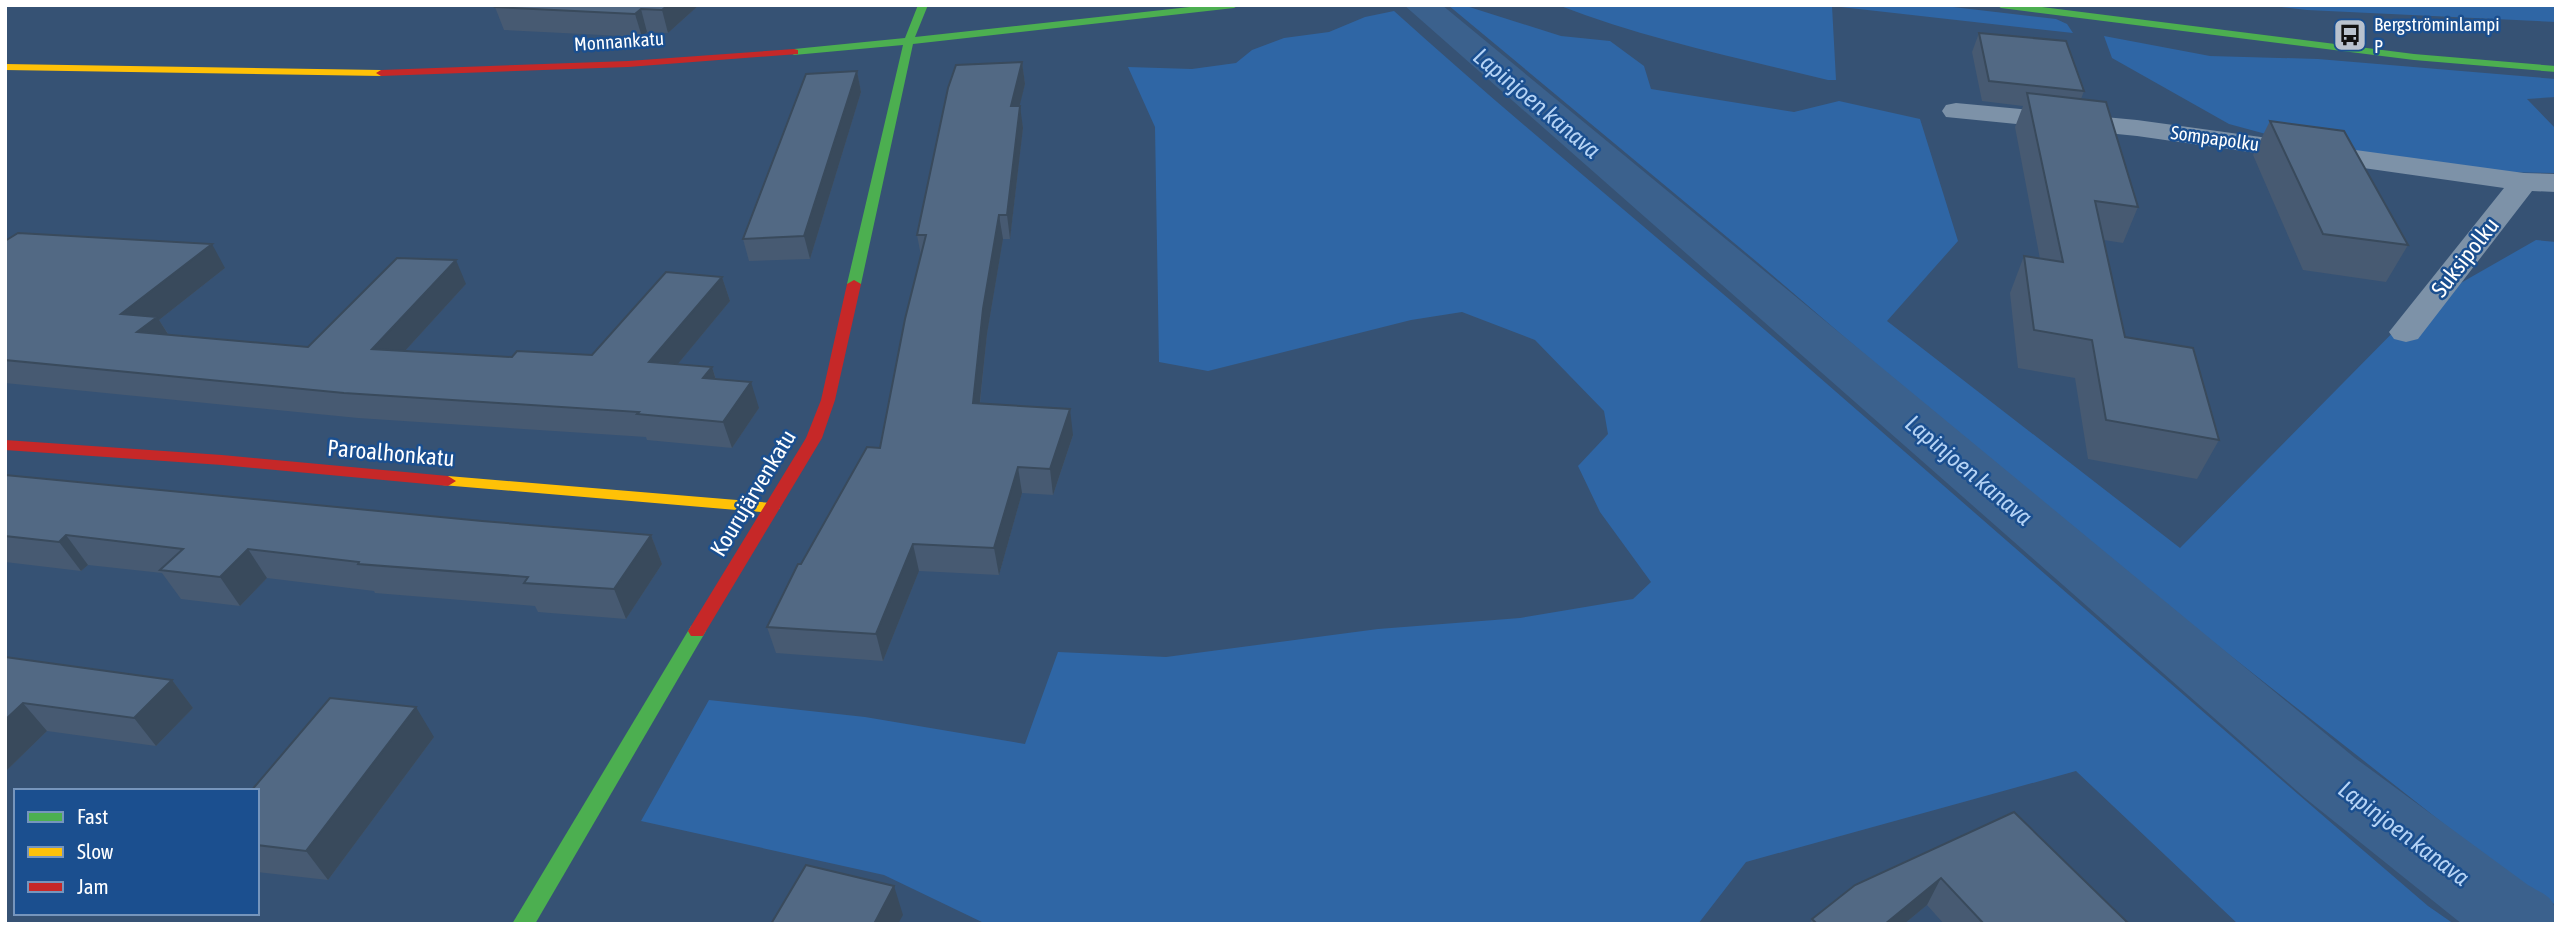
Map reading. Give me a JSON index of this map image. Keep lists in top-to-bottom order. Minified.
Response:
{"streets":{"main road":["Monnankatu","Paroalhonkatu","Kourujärvenkatu"],"street":["Sompapolku","Suksipolku"]},"crossings":[["Monnankatu","Kourujärvenkatu"],["Sompapolku","Suksipolku"],["Paroalhonkatu","Kourujärvenkatu"]],"water":["Lapinjoen kanava"],"places":{"bus stop":["Bergströminlampi P"]},"legend":["Fast","Slow","Jam"]}
